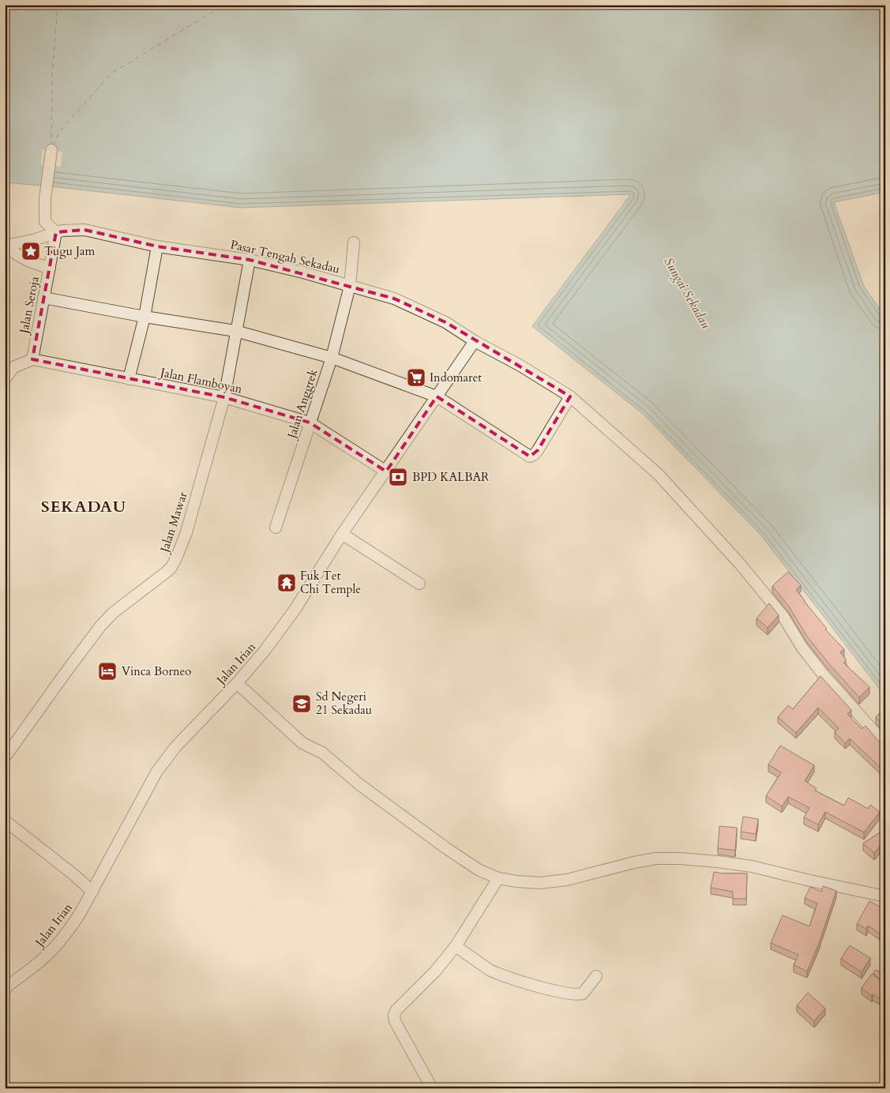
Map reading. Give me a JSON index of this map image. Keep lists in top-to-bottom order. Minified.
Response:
{"streets":{"street":["Pasar Tengah Sekadau","Jalan Seroja","Jalan Flamboyan","Jalan Anggrek","Jalan Mawar","Jalan Irian"]},"crossings":[["Pasar Tengah Sekadau","Jalan Seroja"],["Pasar Tengah Sekadau","Jalan Anggrek"],["Pasar Tengah Sekadau","Jalan Mawar"],["Pasar Tengah Sekadau","Jalan Irian"],["Jalan Seroja","Jalan Flamboyan"],["Jalan Flamboyan","Jalan Anggrek"],["Jalan Flamboyan","Jalan Mawar"],["Jalan Flamboyan","Jalan Irian"]],"districts":["SEKADAU"],"water":["Sungai Sekadau"],"places":{"place":["Tugu Jam"],"supermarket":["Indomaret"],"bank":["BPD KALBAR"],"temple":["Fuk Tet Chi Temple"],"hotel":["Vinca Borneo"],"school or university":["Sd Negeri 21 Sekadau"]}}
